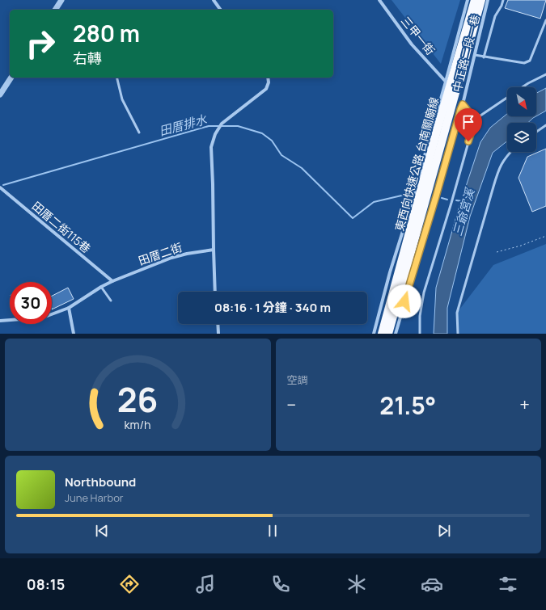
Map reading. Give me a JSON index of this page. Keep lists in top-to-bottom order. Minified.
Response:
{"streets":{"highway":["東西向快速公路 台南關廟線"],"street":["三甲一街","中正路二段一巷","田厝二街115巷","田厝二街"]},"crossings":[["三甲一街","中正路二段一巷"],["田厝二街115巷","田厝二街"]],"water":["田厝排水","三爺宮溪"],"north":"bottom right","page":{"turn":["280 m","右轉"],"limit":"30","trip":"08:16 · 1 分鐘 · 340 m","tile":"空調","heat":["−","21.5°","+"],"song":["Northbound","June Harbor"],"tabs":"08:15","gauge":["26","km/h"]}}
